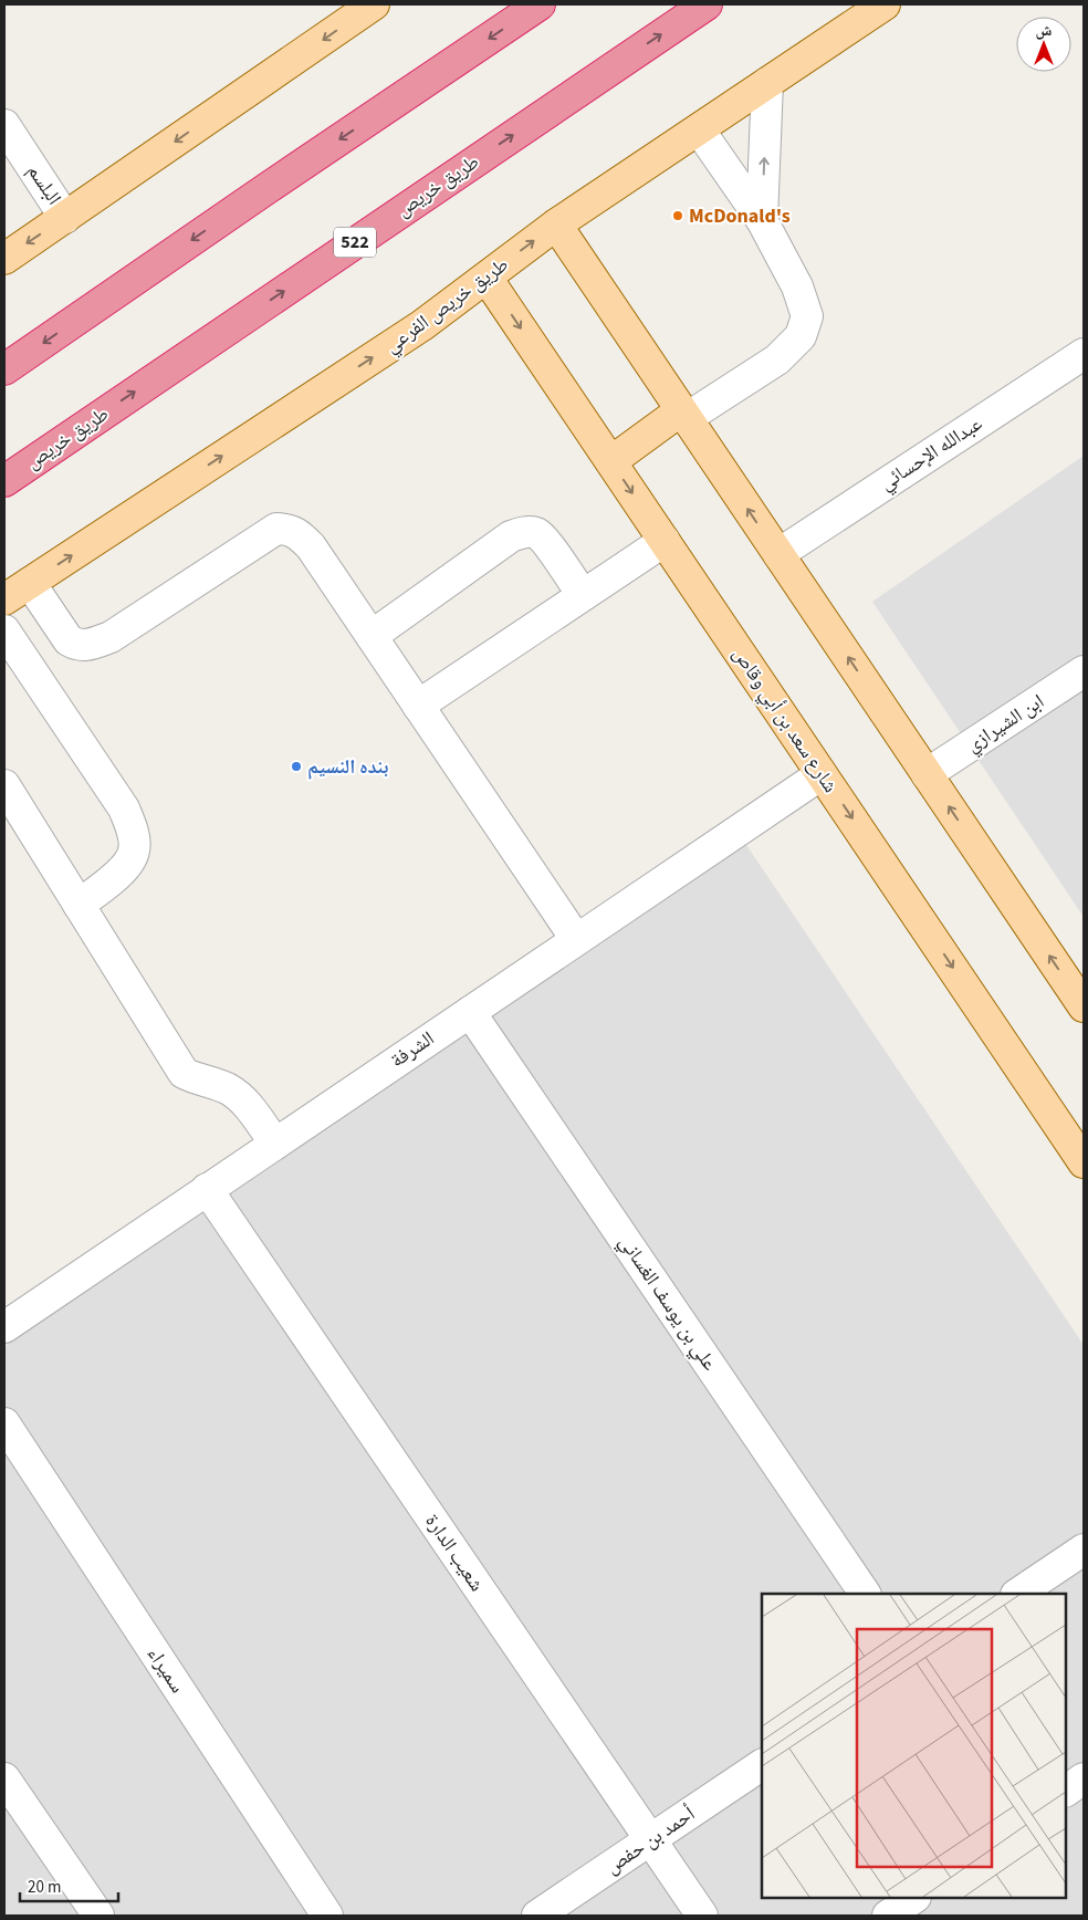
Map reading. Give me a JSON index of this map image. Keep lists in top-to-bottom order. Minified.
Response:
{"streets":{"highway":["طريق خريص","522"],"main road":["طريق خريص الفرعي","شارع سعد بن أبي وقاص"],"street":["البلسم","عبدالله الإحسائي","ابن الشيرازي","الشرفة","علي بن يوسف الغساني","شعيب الدارة","سميراء","أحمد بن حفص"]},"crossings":[["طريق خريص الفرعي","شارع سعد بن أبي وقاص"],["شارع سعد بن أبي وقاص","الشرفة"],["الشرفة","علي بن يوسف الغساني"],["الشرفة","شعيب الدارة"],["شعيب الدارة","أحمد بن حفص"]],"one_way":["طريق خريص الفرعي"],"places":["McDonald's","بنده النسيم"],"scale_bar":"20 m","north":"top"}
